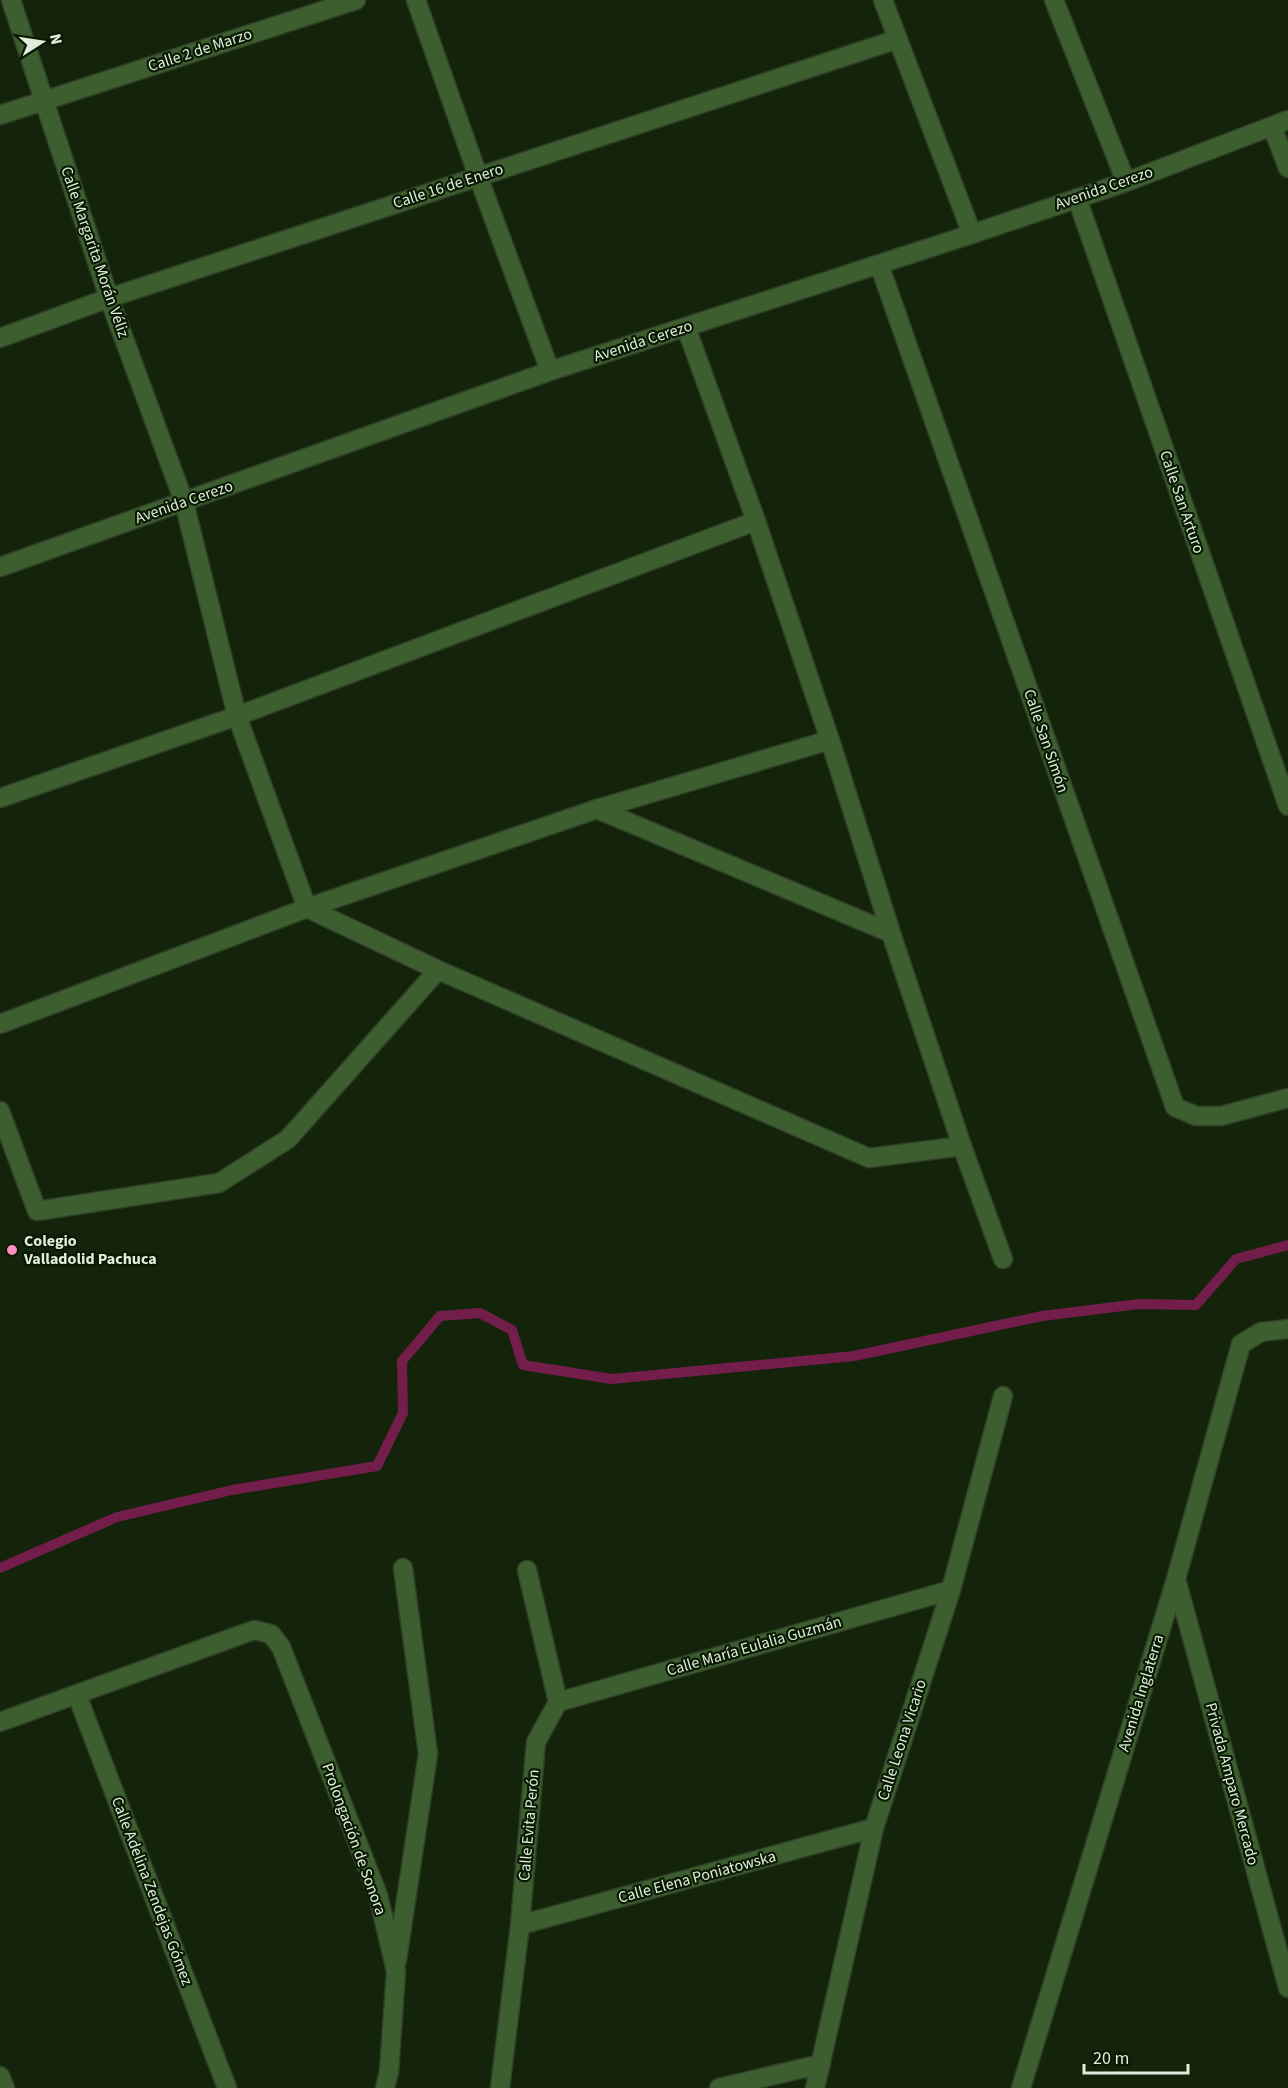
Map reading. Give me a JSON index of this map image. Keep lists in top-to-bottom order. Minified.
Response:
{"streets":{"street":["Calle 2 de Marzo","Calle 16 de Enero","Avenida Cerezo","Calle Margarita Morán Véliz","Calle San Arturo","Calle San Simón","Calle María Eulalia Guzmán","Avenida Inglaterra","Calle Leona Vicario","Privada Amparo Mercado","Calle Evita Perón","Prolongación de Sonora","Calle Elena Poniatowska","Calle Adelina Zendejas Gómez"]},"crossings":[["Calle 2 de Marzo","Calle Margarita Morán Véliz"],["Calle 16 de Enero","Calle Margarita Morán Véliz"],["Avenida Cerezo","Calle Margarita Morán Véliz"],["Avenida Cerezo","Calle San Arturo"],["Avenida Cerezo","Calle San Simón"],["Calle María Eulalia Guzmán","Calle Leona Vicario"],["Calle María Eulalia Guzmán","Calle Evita Perón"],["Avenida Inglaterra","Privada Amparo Mercado"],["Calle Leona Vicario","Calle Elena Poniatowska"],["Calle Evita Perón","Calle Elena Poniatowska"],["Prolongación de Sonora","Calle Adelina Zendejas Gómez"]],"places":["Colegio Valladolid Pachuca"],"scale_bar":"20 m","north":"right"}
